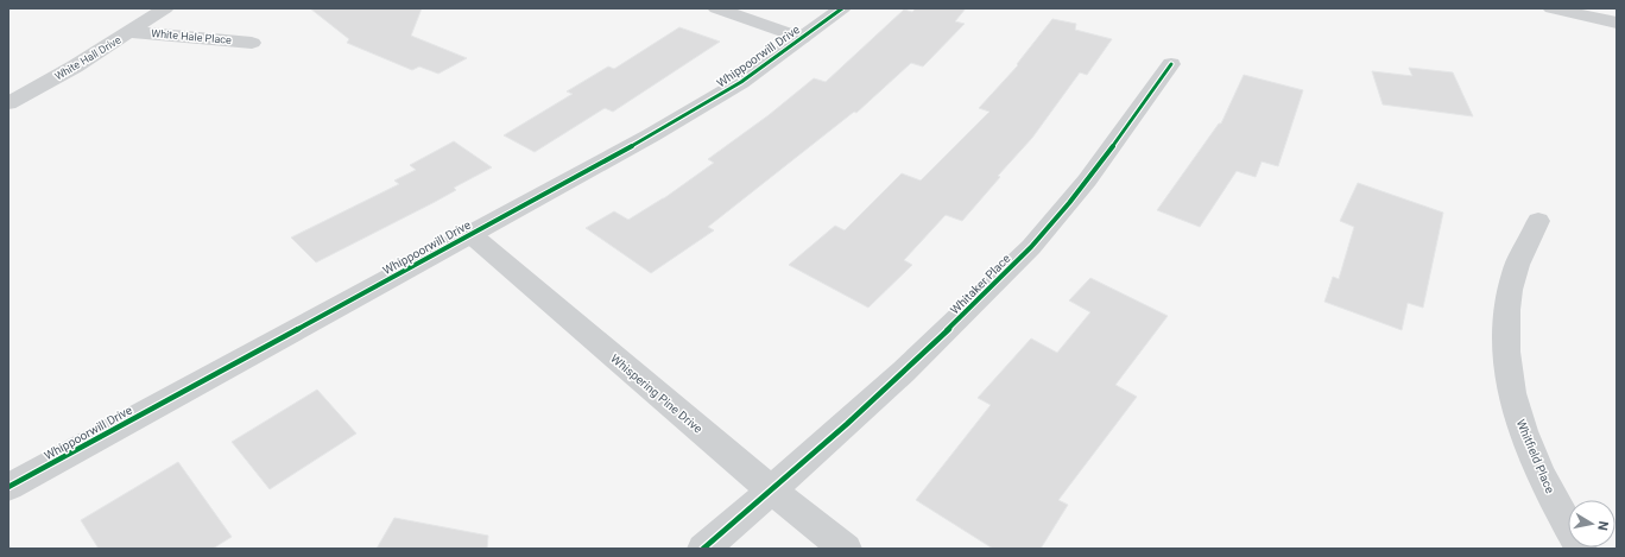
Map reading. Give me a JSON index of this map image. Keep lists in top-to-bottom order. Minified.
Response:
{"streets":{"street":["White Hale Place","Whippoorwill Drive","White Hall Drive","Whitaker Place","Whispering Pine Drive","Whitfield Place"]},"crossings":[["White Hale Place","White Hall Drive"],["Whippoorwill Drive","Whispering Pine Drive"],["Whitaker Place","Whispering Pine Drive"]],"north":"right"}
